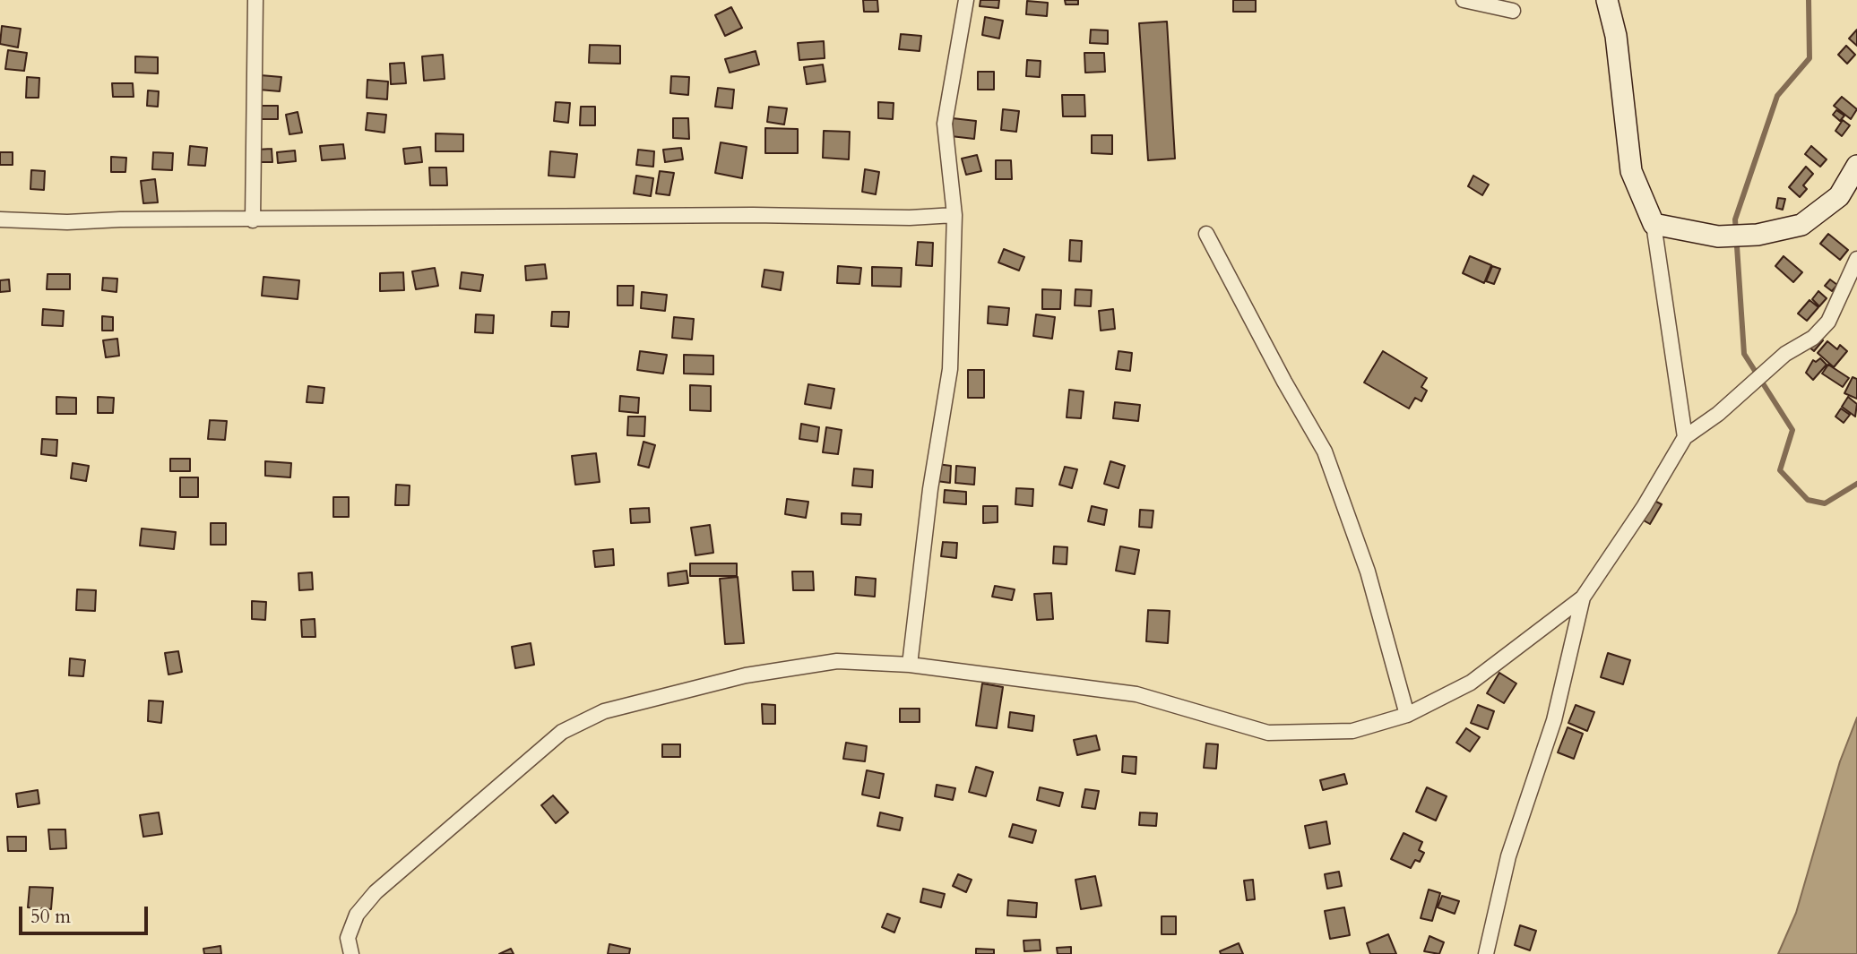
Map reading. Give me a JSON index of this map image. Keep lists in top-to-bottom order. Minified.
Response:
{"scale_bar":"50 m"}
